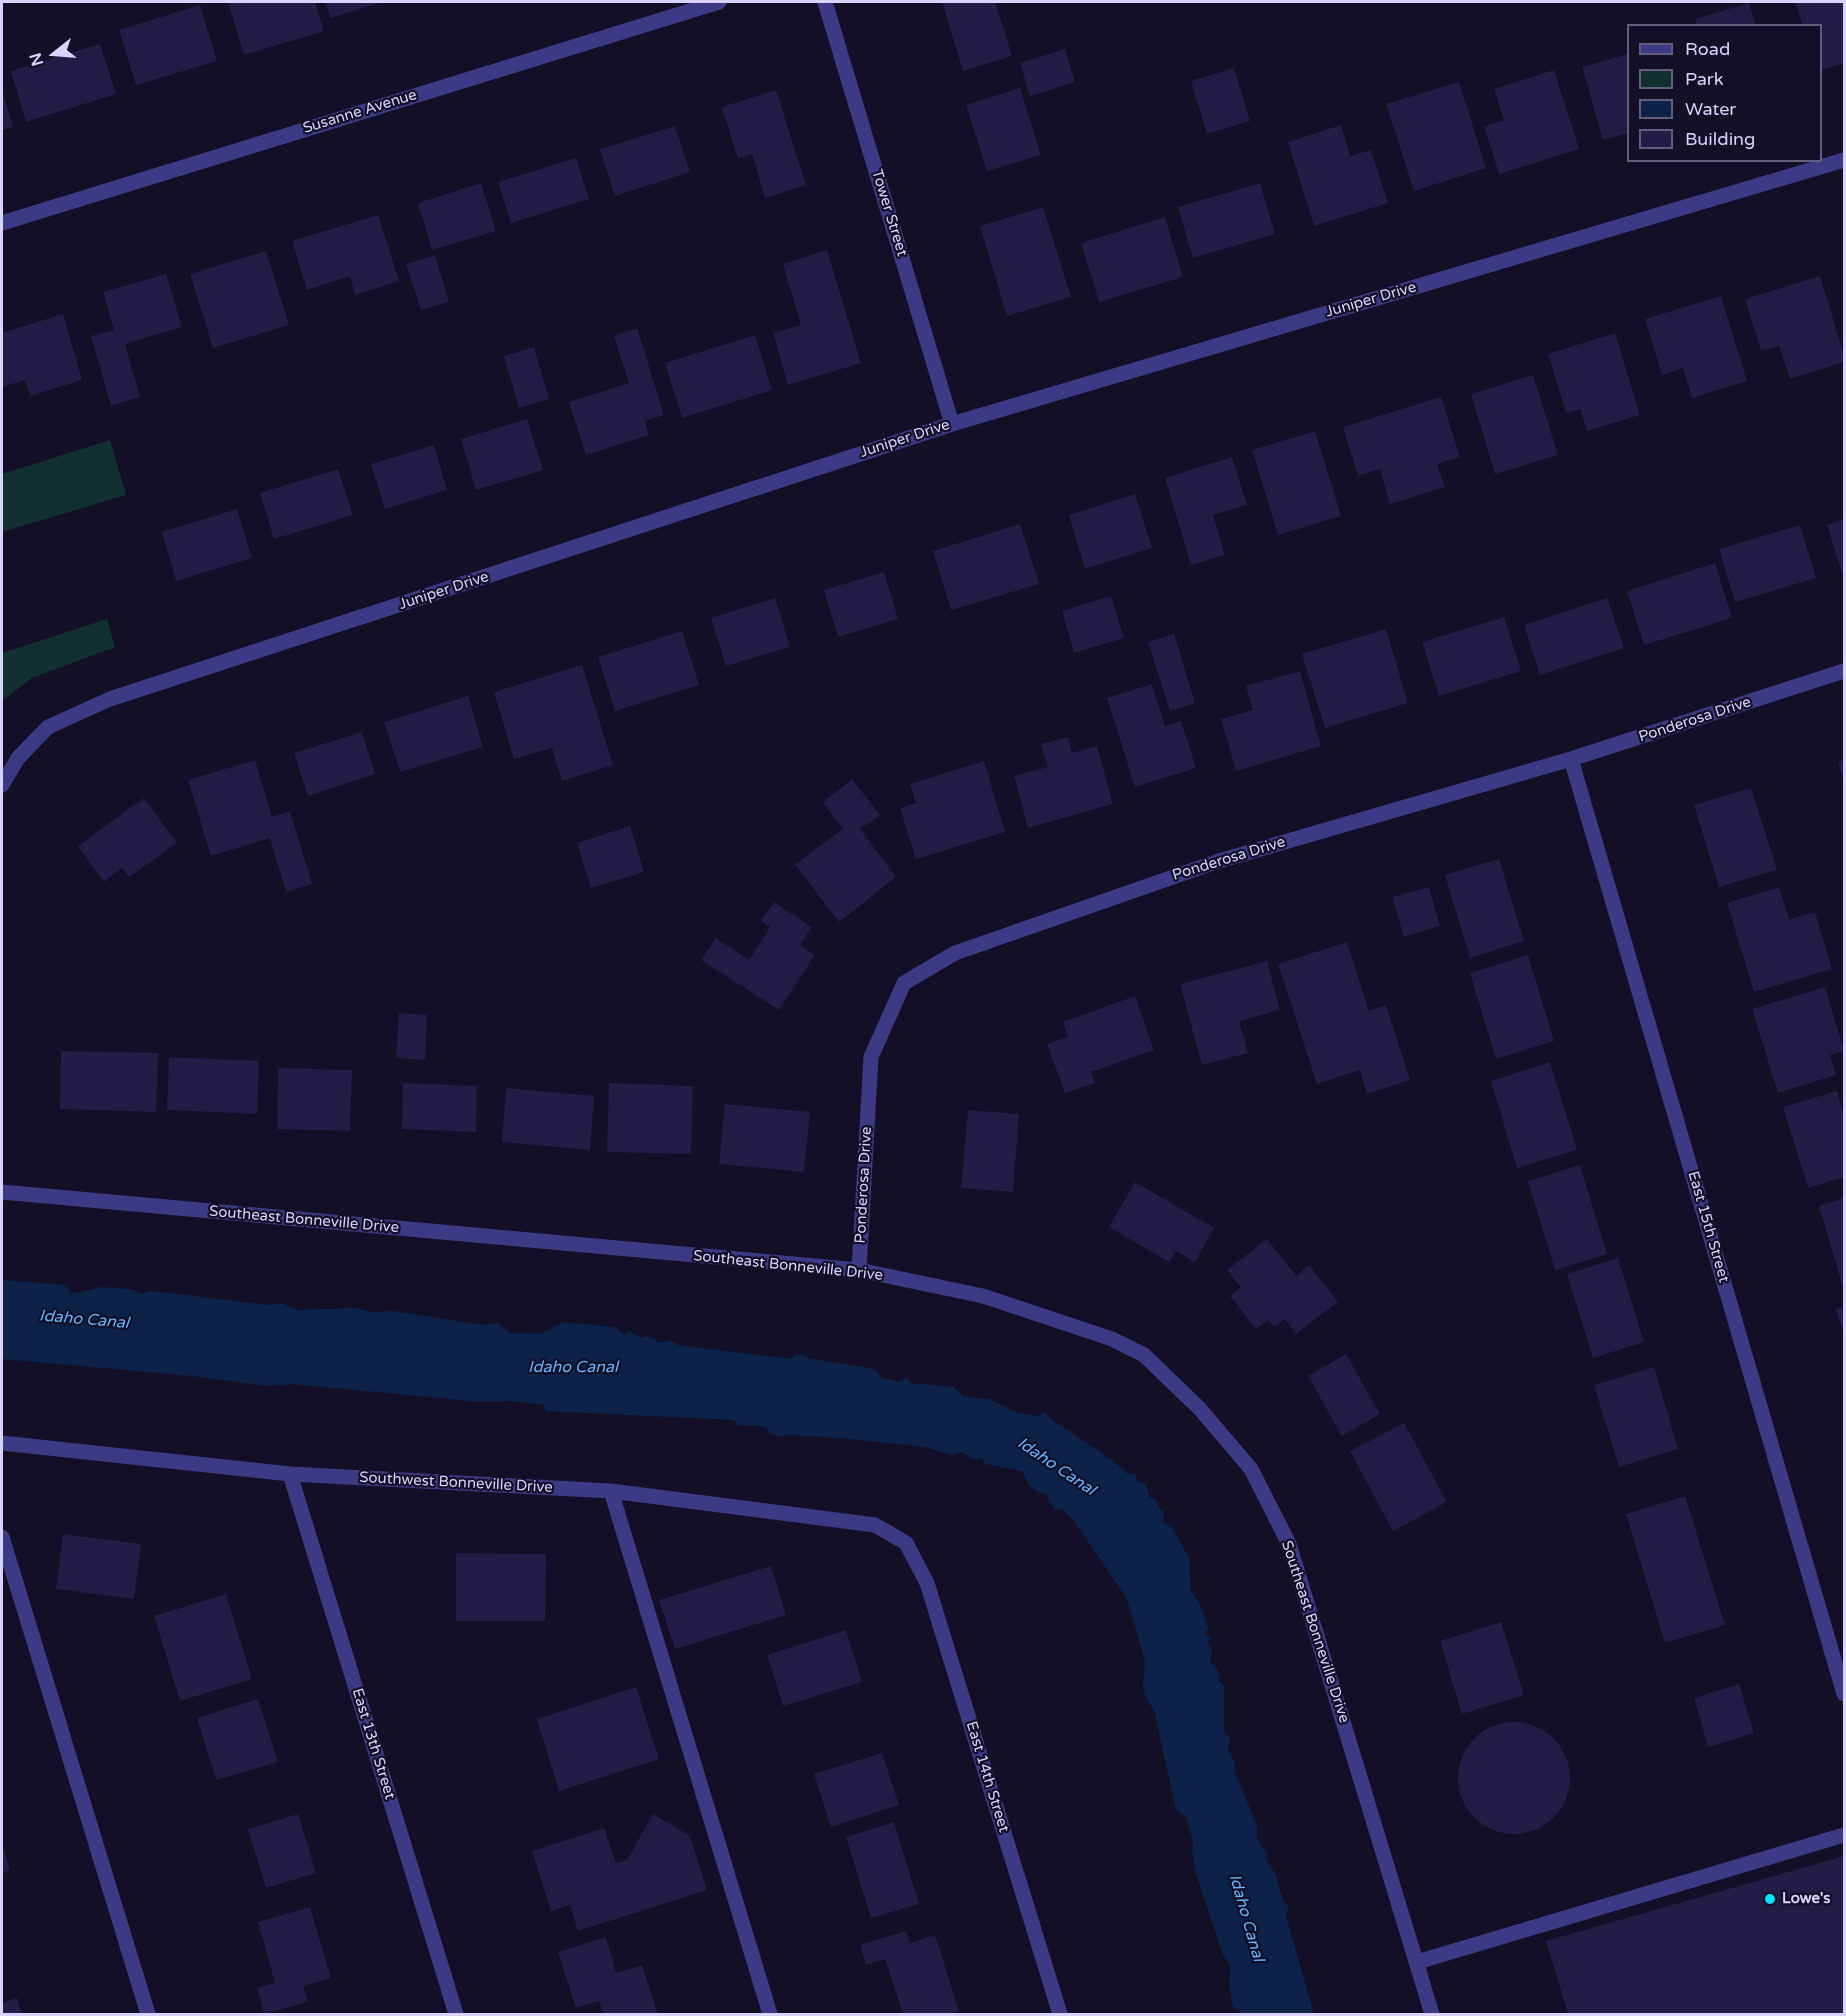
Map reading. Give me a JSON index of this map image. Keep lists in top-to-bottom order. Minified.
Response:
{"streets":{"street":["Susanne Avenue","Tower Street","Juniper Drive","Ponderosa Drive","Southeast Bonneville Drive","East 15th Street","Southwest Bonneville Drive","East 13th Street","East 14th Street"]},"crossings":[["Tower Street","Juniper Drive"],["Ponderosa Drive","Southeast Bonneville Drive"],["Ponderosa Drive","East 15th Street"],["Southwest Bonneville Drive","East 13th Street"],["Southwest Bonneville Drive","East 14th Street"]],"water":["Idaho Canal"],"places":["Lowe's"],"legend":["Road","Park","Water","Building"],"north":"left"}
